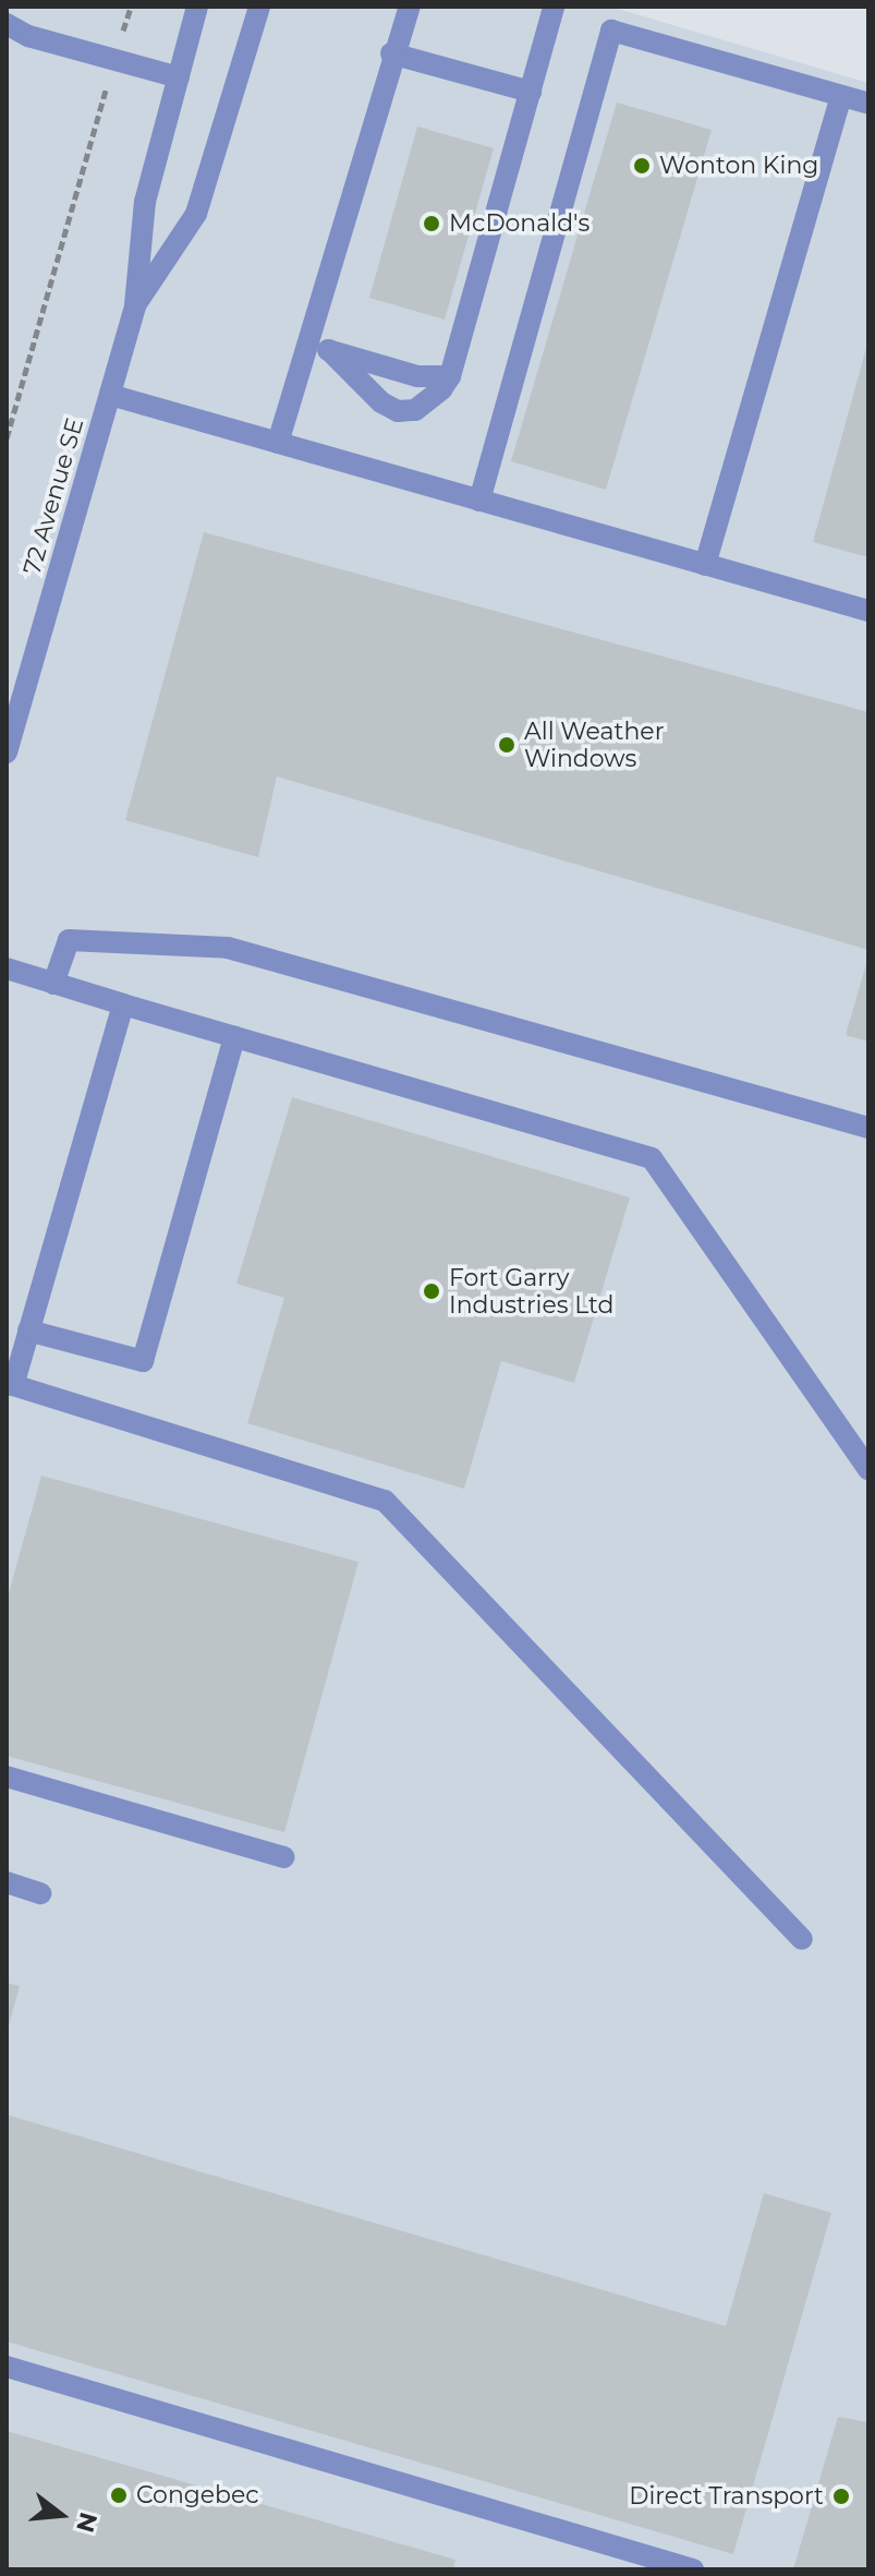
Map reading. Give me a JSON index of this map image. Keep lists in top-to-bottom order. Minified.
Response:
{"streets":{"street":["72 Avenue SE"]},"places":["Wonton King","McDonald's","All Weather Windows","Fort Garry Industries Ltd","Congebec","Direct Transport"],"north":"right"}
